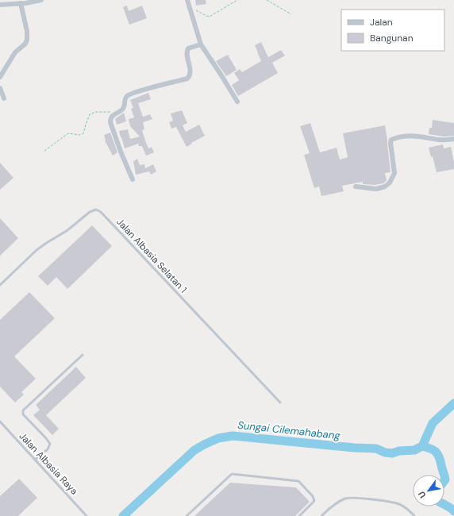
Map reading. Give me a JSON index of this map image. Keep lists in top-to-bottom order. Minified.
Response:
{"streets":{"lane":["Jalan Albasia Selatan 1","Jalan Albasia Raya"]},"water":["Sungai Cilemahabang"],"legend":["Jalan","Bangunan"],"north":"bottom left"}
